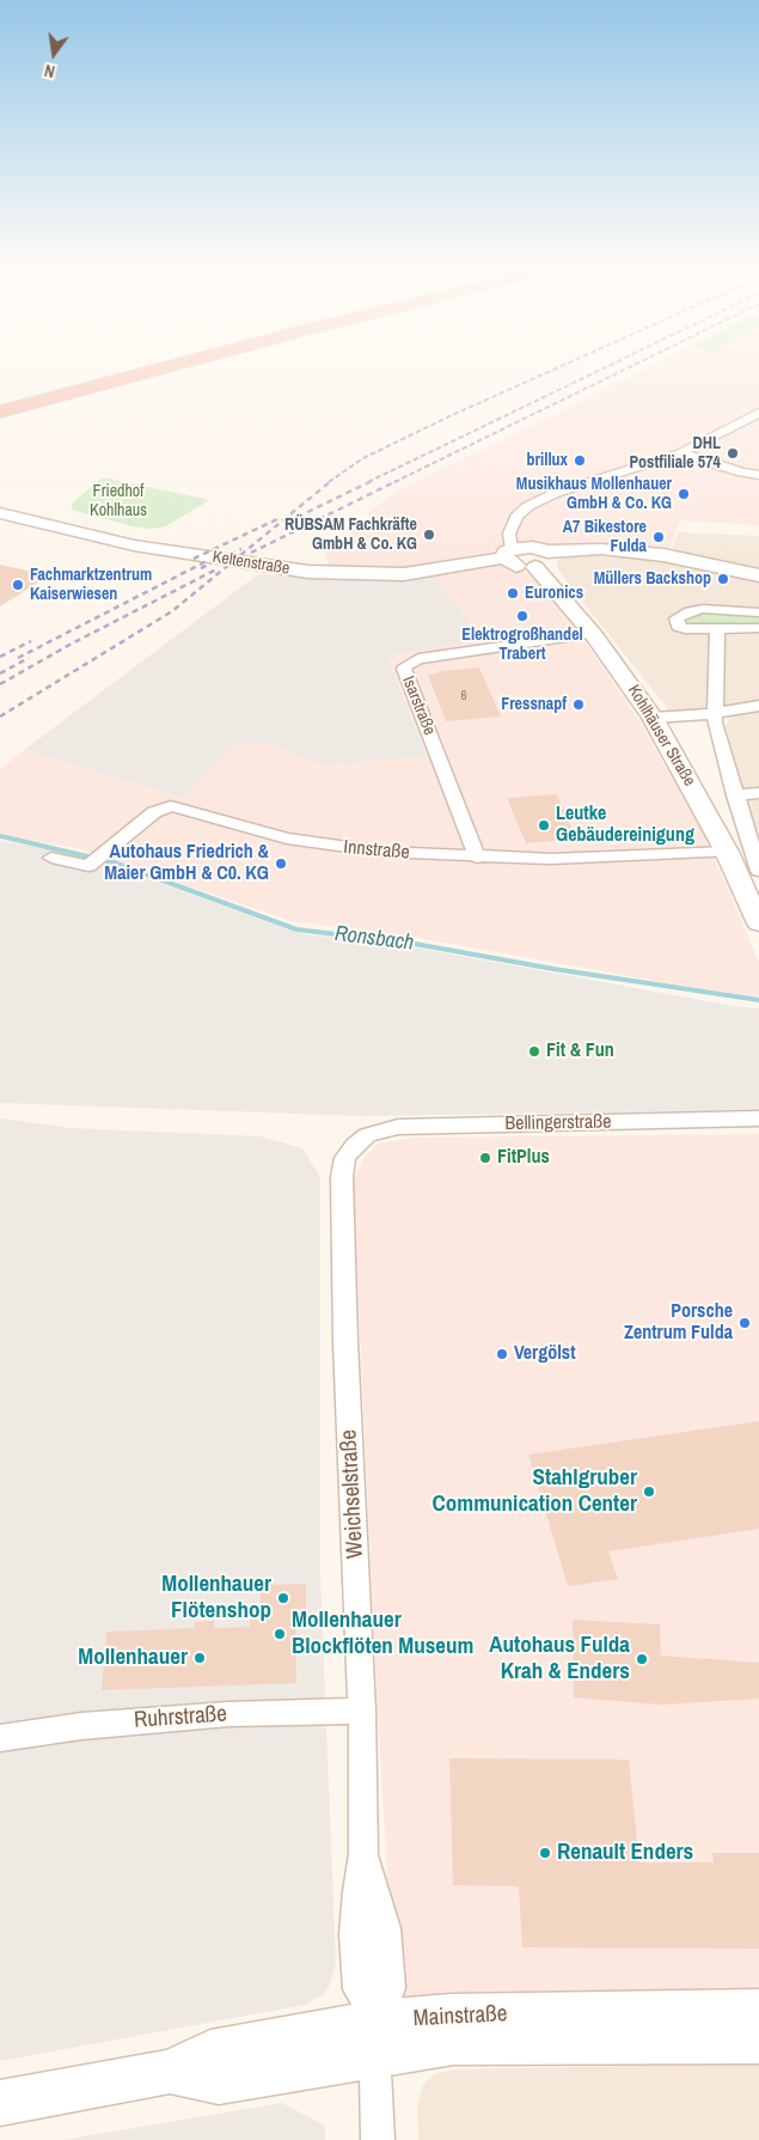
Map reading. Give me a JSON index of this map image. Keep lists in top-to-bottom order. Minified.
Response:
{"streets":{"main road":["Keltenstraße","Kohlhäuser Straße","Mainstraße"],"street":["Isarstraße","Innstraße","Bellingerstraße","Weichselstraße","Ruhrstraße"]},"crossings":[["Isarstraße","Kohlhäuser Straße"],["Isarstraße","Innstraße"],["Kohlhäuser Straße","Innstraße"],["Bellingerstraße","Weichselstraße"],["Weichselstraße","Ruhrstraße"],["Weichselstraße","Mainstraße"]],"water":["Ronsbach"],"parks":["Friedhof Kohlhaus"],"places":["DHL Postfiliale 574","brillux","Musikhaus Mollenhauer GmbH & Co. KG","RÜBSAM Fachkräfte GmbH & Co. KG","A7 Bikestore Fulda","Müllers Backshop","Fachmarktzentrum Kaiserwiesen","Euronics","Elektrogroßhandel Trabert","Fressnapf","Leutke Gebäudereinigung","Autohaus Friedrich & Maier GmbH & C0. KG","Fit & Fun","FitPlus","Porsche Zentrum Fulda","Vergölst","Stahlgruber Communication Center","Mollenhauer Flötenshop","Mollenhauer Blockflöten Museum","Mollenhauer","Autohaus Fulda Krah & Enders","Renault Enders"],"house_numbers":["6"],"north":"bottom"}
